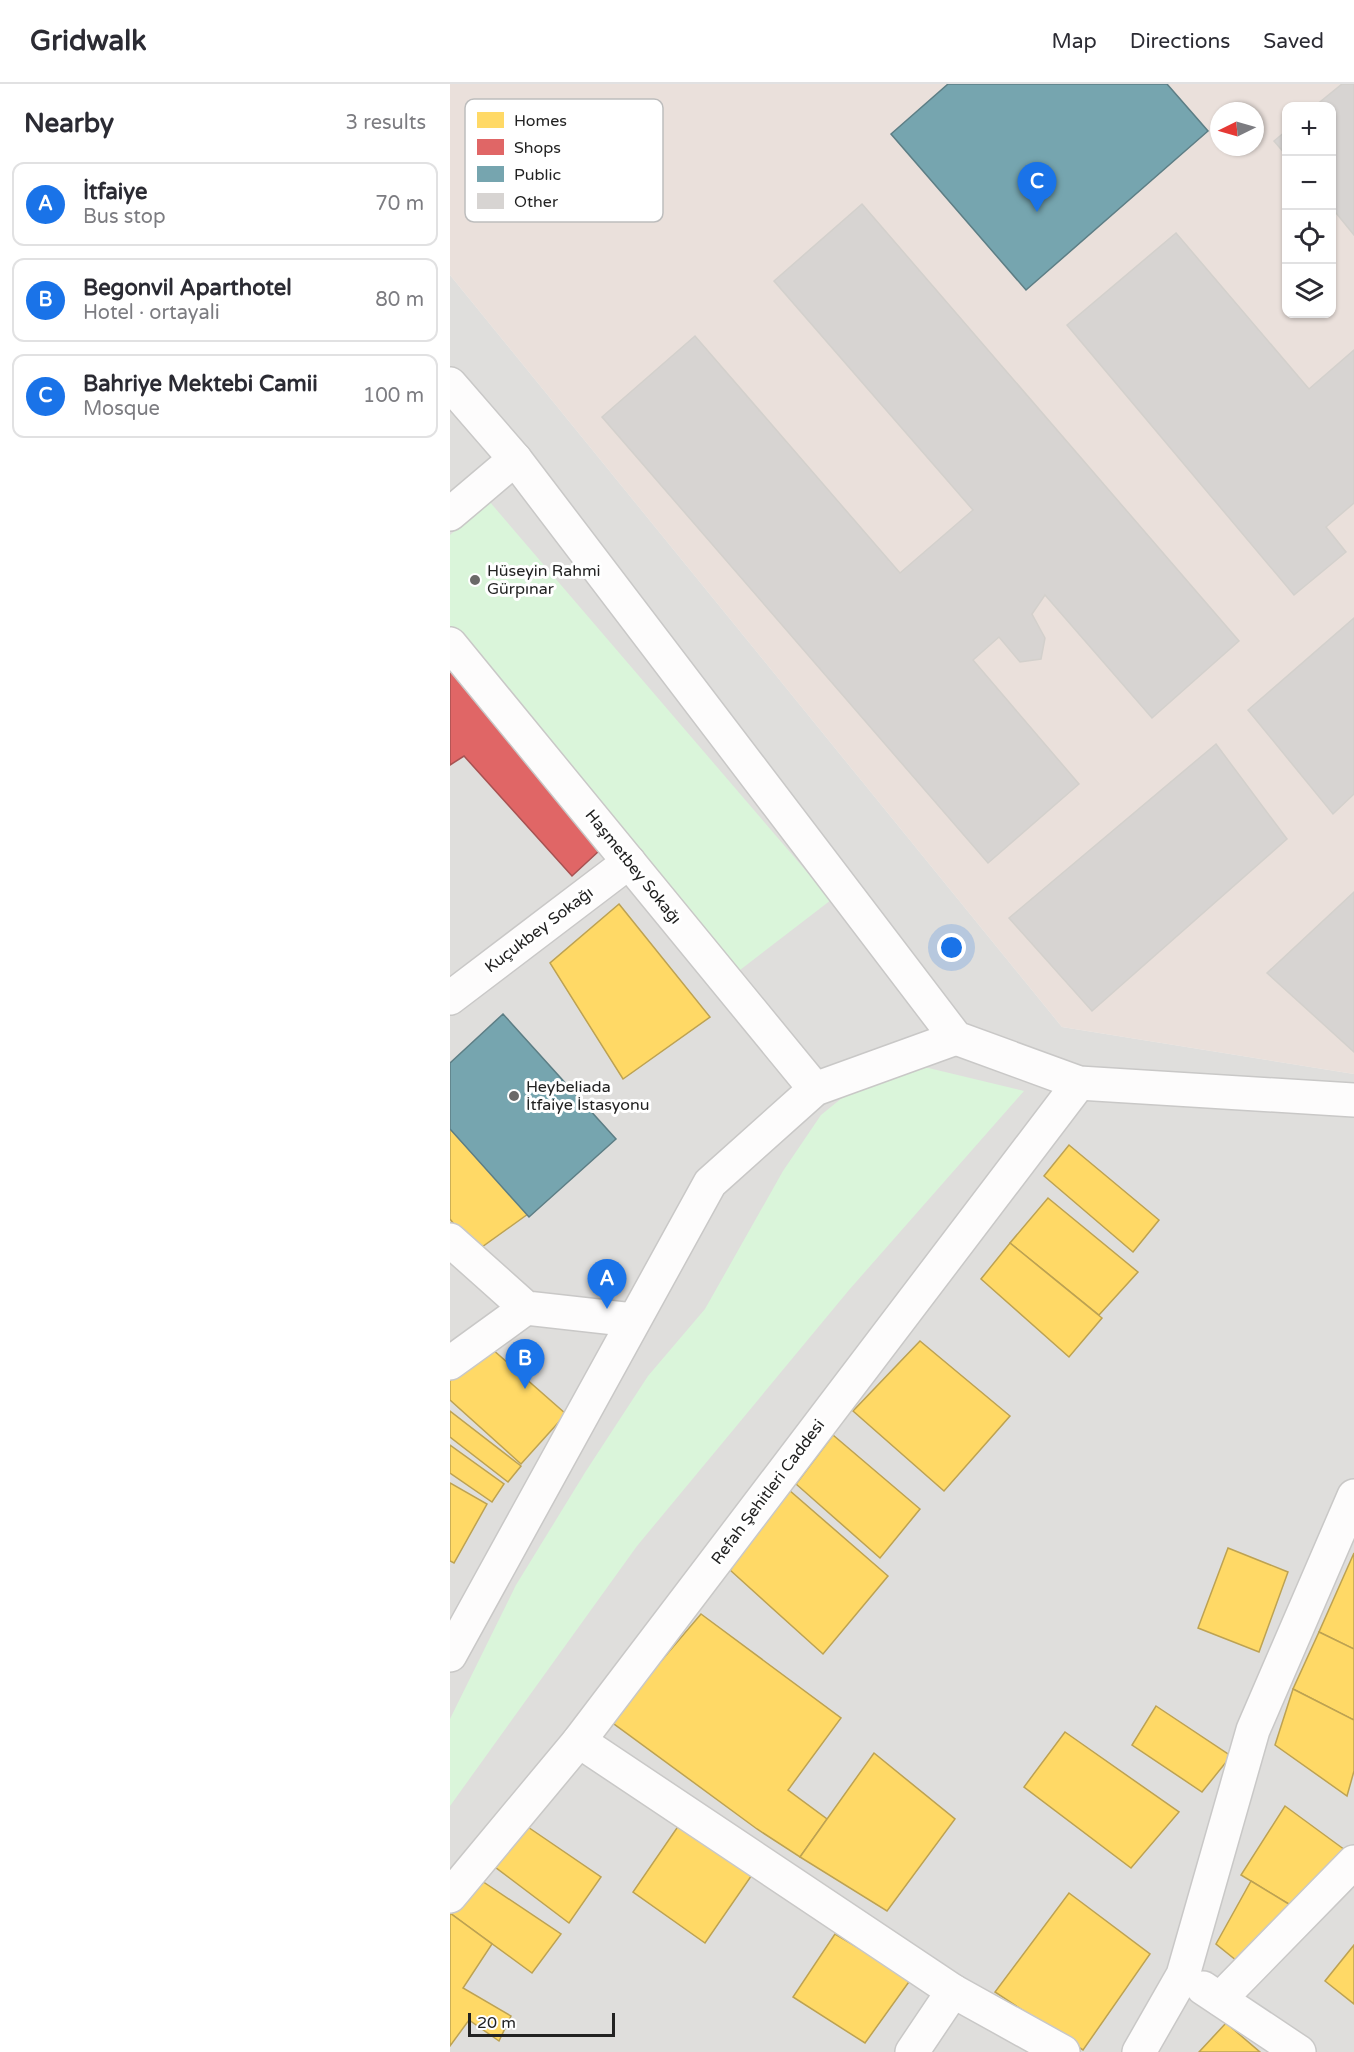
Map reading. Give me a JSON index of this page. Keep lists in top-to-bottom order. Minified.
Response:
{"streets":{"street":["Haşmetbey Sokağı","Kuçukbey Sokağı","Refah Şehitleri Caddesi"]},"crossings":[["Haşmetbey Sokağı","Kuçukbey Sokağı"]],"places":["Hüseyin Rahmi Gürpınar","Heybeliada İtfaiye İstasyonu"],"legend":["Homes","Shops","Public","Other"],"scale_bar":"20 m","north":"left","page":{"header":"Gridwalk","nav":["Map","Directions","Saved"],"heading":["Nearby","3 results"],"map_buttons":["+","−"],"list":[{"mark":"A","name":"İtfaiye","note":"Bus stop","value":"70 m"},{"mark":"B","name":"Begonvil Aparthotel","note":"Hotel · ortayali","value":"80 m"},{"mark":"C","name":"Bahriye Mektebi Camii","note":"Mosque","value":"100 m"}],"pins":["C","A","B"],"scale":"20 m"}}
